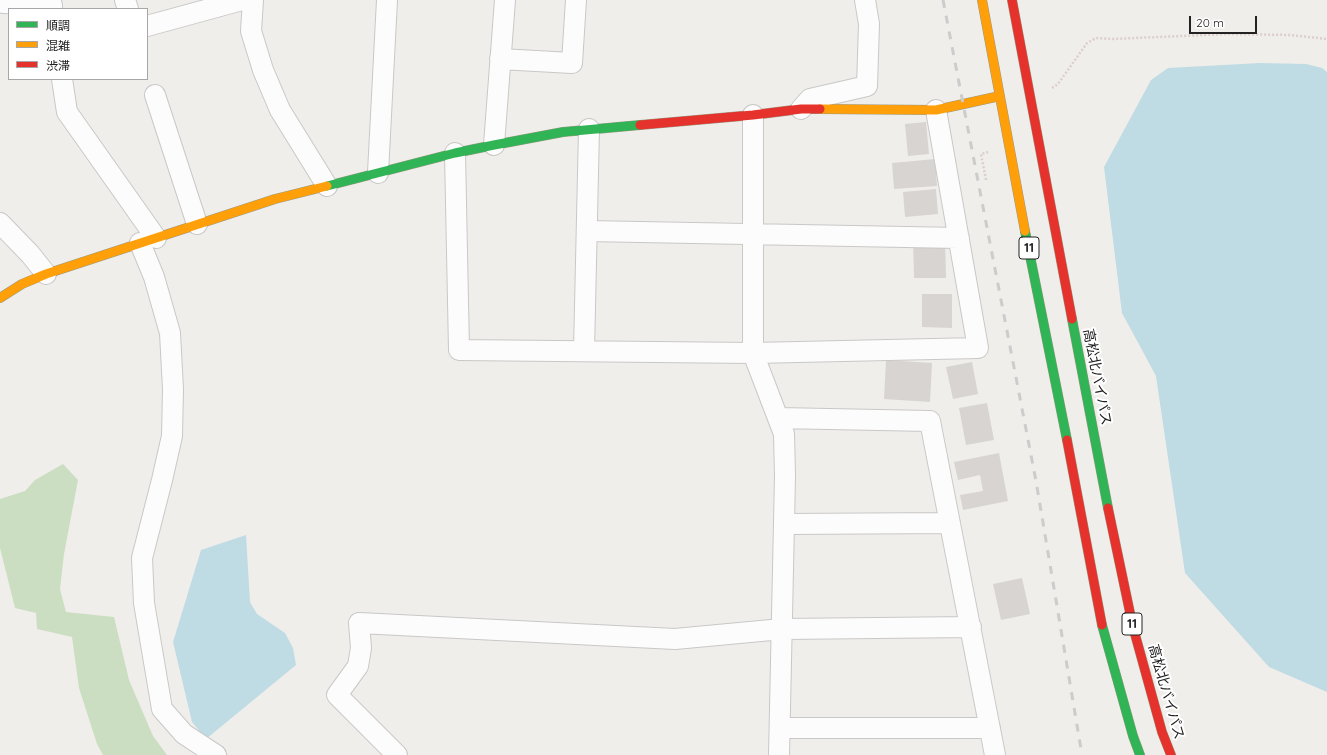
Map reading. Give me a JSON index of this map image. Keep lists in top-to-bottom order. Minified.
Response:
{"streets":{"main road":["11","高松北バイパス"]},"legend":["順調","混雑","渋滞"],"scale_bar":"20 m"}
